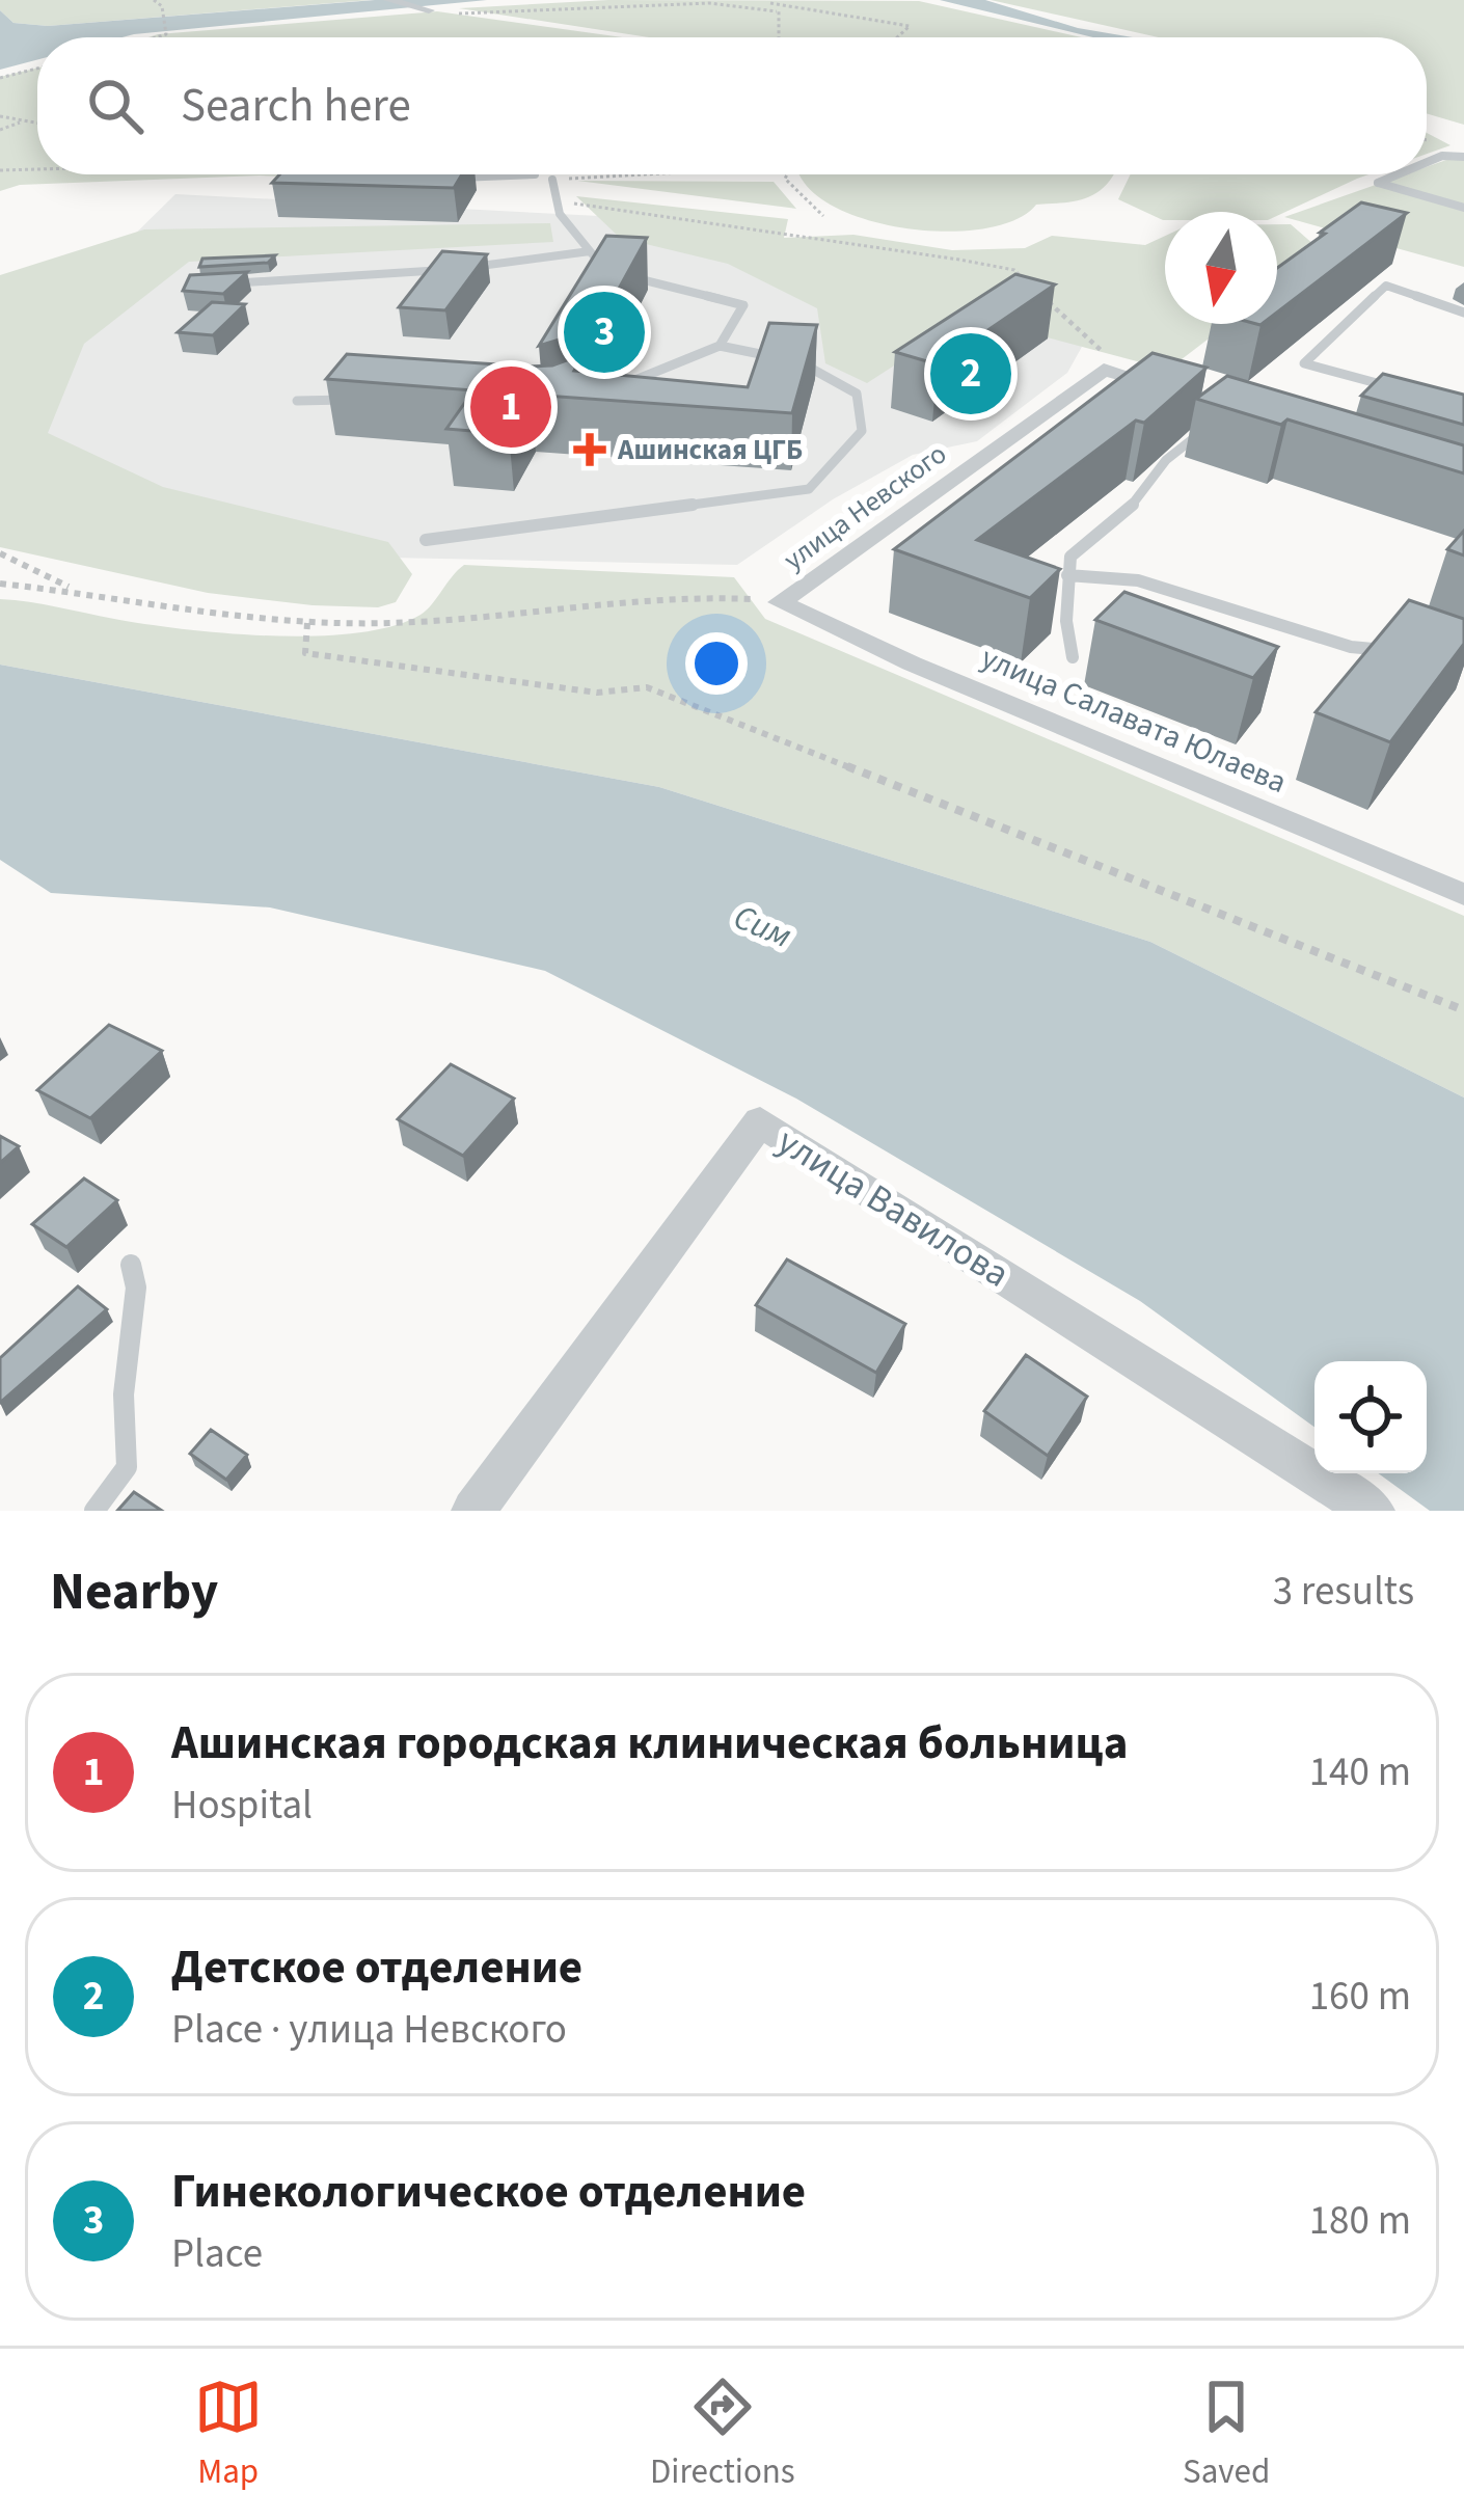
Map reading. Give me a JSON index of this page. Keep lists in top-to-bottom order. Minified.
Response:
{"streets":{"street":["улица Невского","улица Салавата Юлаева","улица Вавилова"]},"crossings":[["улица Невского","улица Салавата Юлаева"]],"water":["Сим"],"places":{"health":["Ашинская ЦГБ"]},"north":"bottom","page":{"search":"Search here","pins":["3","2","1"],"heading":["Nearby","3 results"],"list":[{"mark":"1","name":"Ашинская городская клиническая больница","note":"Hospital","value":"140 m"},{"mark":"2","name":"Детское отделение","note":"Place · улица Невского","value":"160 m"},{"mark":"3","name":"Гинекологическое отделение","note":"Place","value":"180 m"}],"nav":["Map","Directions","Saved"]}}
